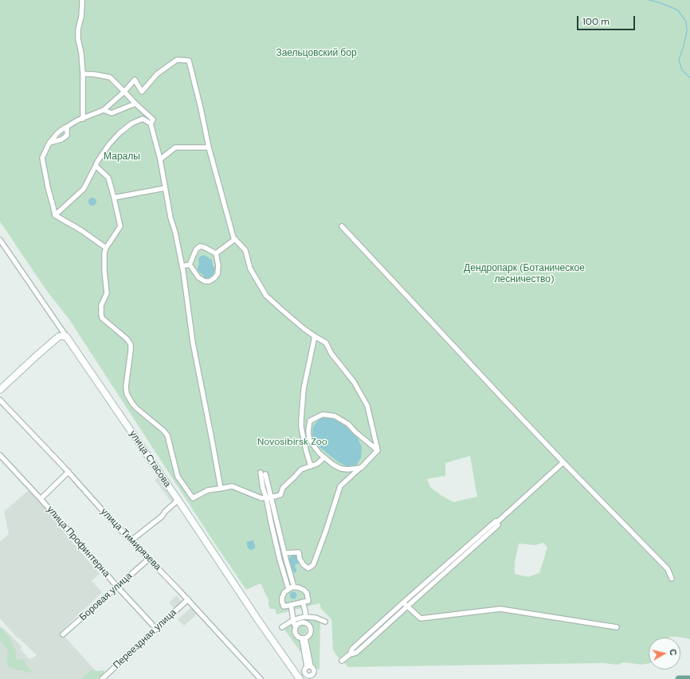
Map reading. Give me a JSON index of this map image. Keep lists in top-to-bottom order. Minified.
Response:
{"streets":{"street":["улица Стасова","улица Тимирязева","улица Профинтерна","Боровая улица","Переездная улица"]},"crossings":[["улица Тимирязева","Боровая улица"],["улица Тимирязева","Переездная улица"],["улица Профинтерна","Боровая улица"],["улица Профинтерна","Переездная улица"]],"parks":["Заельцовский бор","Маралы","Дендропарк (Ботаническое лесничество)","Novosibirsk Zoo"],"scale_bar":"100 m","north":"right"}
